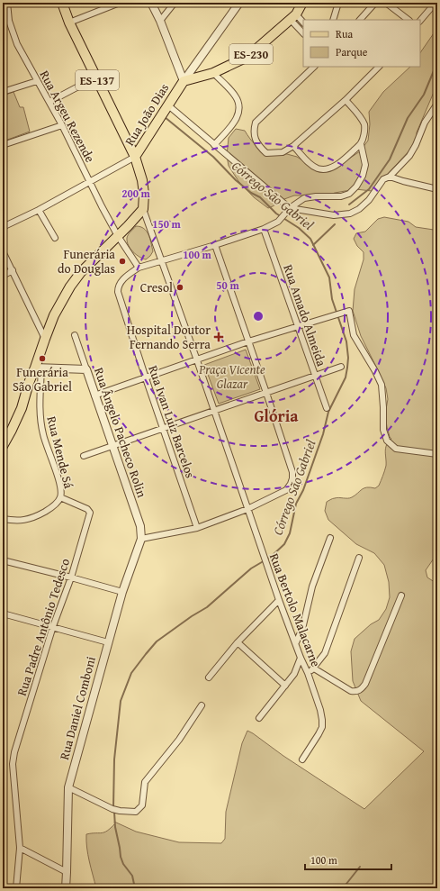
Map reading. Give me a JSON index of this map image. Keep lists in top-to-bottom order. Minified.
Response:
{"streets":{"main road":["ES-230","ES-137","Rua João Dias"],"street":["Rua Argeu Rezende","Rua Amado Almeida","Rua Ivan Luiz Barcelos","Rua Ângelo Pacheco Rolin","Rua Mende Sá","Rua Bertolo Malacarne","Rua Padre Antônio Tedesco","Rua Daniel Comboni"]},"crossings":[["ES-230","Rua João Dias"],["ES-137","Rua João Dias"],["ES-137","Rua Bertolo Malacarne"],["Rua Argeu Rezende","Rua Ivan Luiz Barcelos"],["Rua Amado Almeida","Rua Ivan Luiz Barcelos"],["Rua Ivan Luiz Barcelos","Rua Bertolo Malacarne"],["Rua Ângelo Pacheco Rolin","Rua Daniel Comboni"],["Rua Mende Sá","Rua Padre Antônio Tedesco"]],"districts":["Glória"],"water":["Córrego São Gabriel"],"parks":["Praça Vicente Glazar"],"places":{"other":["Funerária do Douglas","Cresol","Funerária São Gabriel"],"health":["Hospital Doutor Fernando Serra"]},"legend":["Rua","Parque"],"scale_bar":"100 m","rings":["200 m","150 m","100 m","50 m"]}
